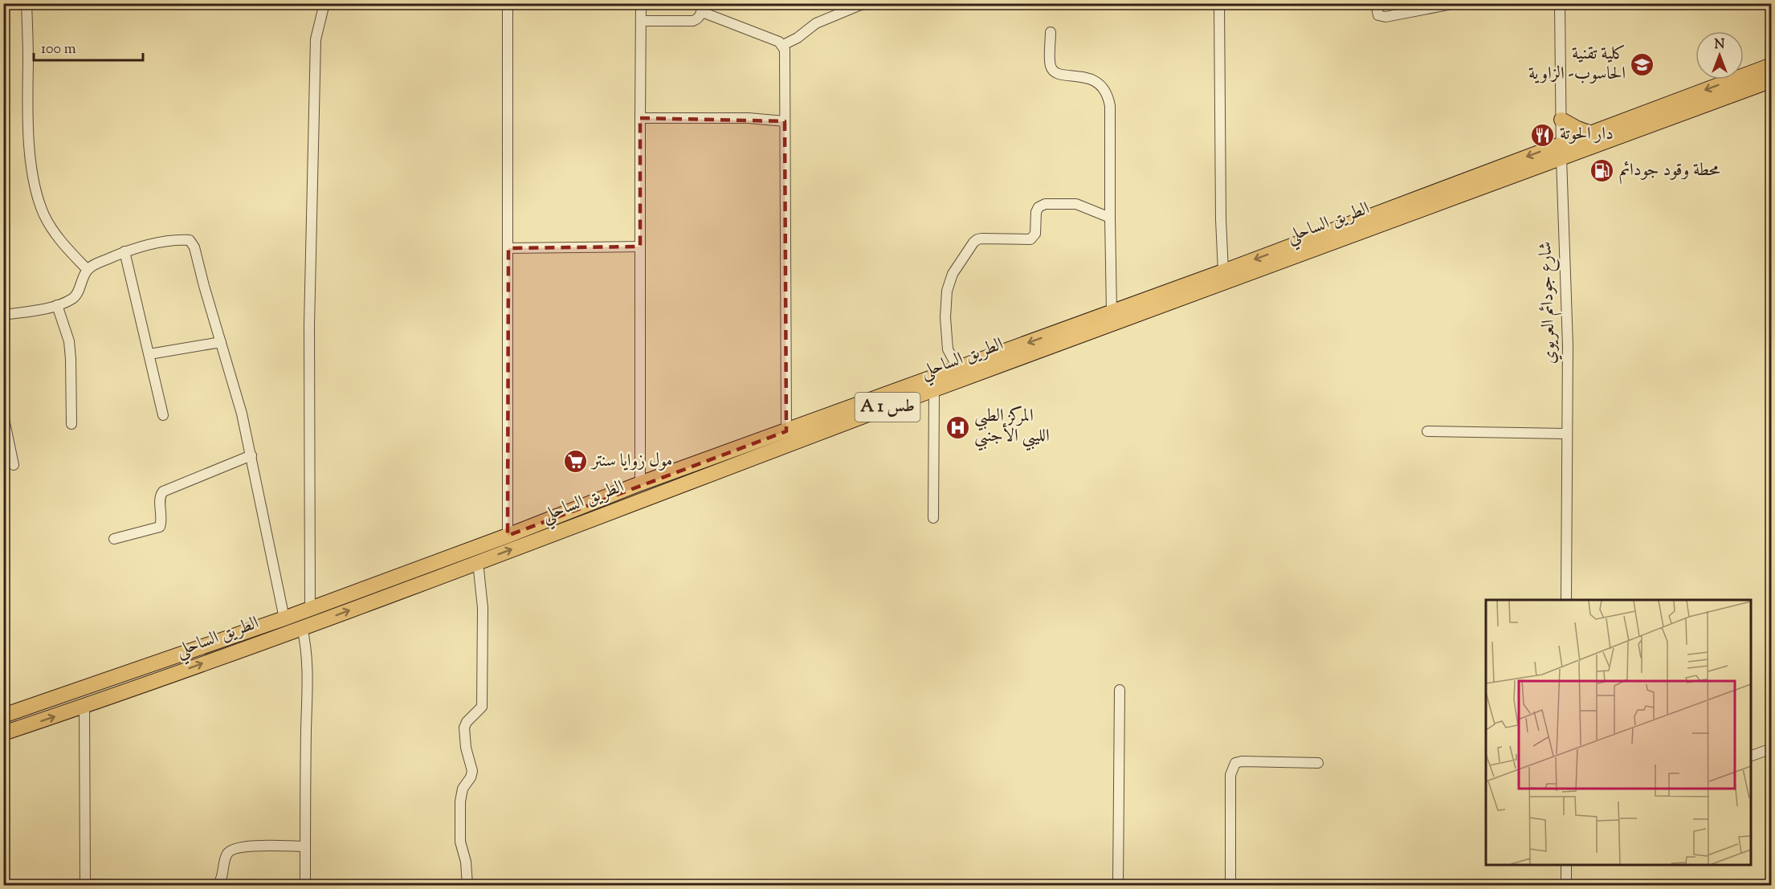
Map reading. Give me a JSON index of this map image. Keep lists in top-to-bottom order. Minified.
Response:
{"streets":{"highway":["الطريق الساحلي","A 1 طس"],"street":["شارع جودائم العريوي"]},"crossings":[["الطريق الساحلي","شارع جودائم العريوي"]],"places":{"school or university":["كلية تقنية الحاسوب- الزاوية"],"restaurant":["دار الحوتة"],"fuel station":["محطة وقود جودائم"],"hospital":["المركز الطبي الليبي الأجنبي"],"supermarket":["مول زوايا سنتر"]},"scale_bar":"100 m","north":"top"}
